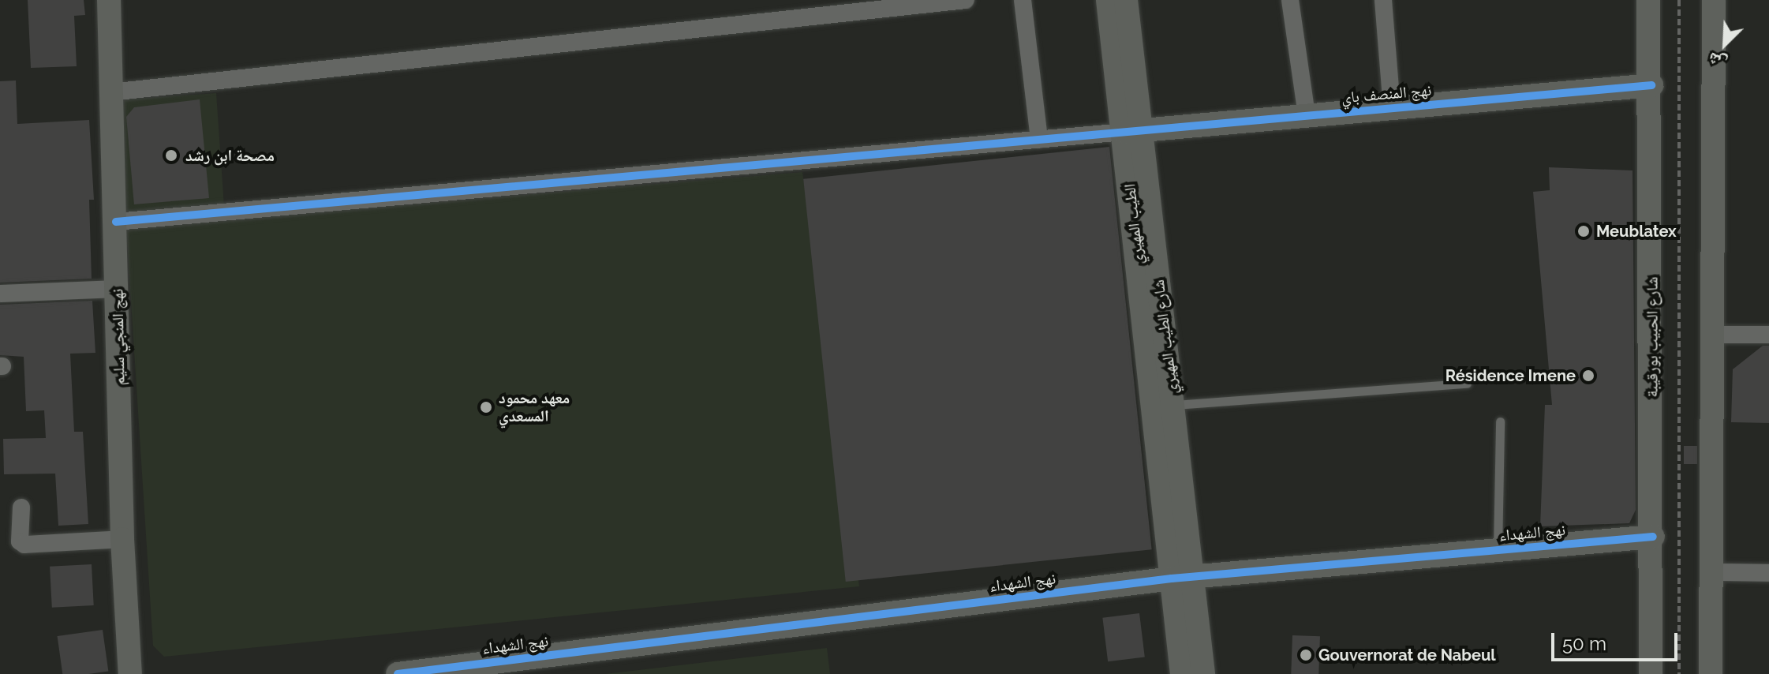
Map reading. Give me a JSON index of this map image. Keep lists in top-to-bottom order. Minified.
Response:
{"streets":{"street":["نهج المنصف باي","الطيب المهيري","نهج المنجي سليم","شارع الطيب المهيري","شارع الحبيب بورقيبة","نهج الشهداء"]},"crossings":[["نهج المنصف باي","الطيب المهيري"],["نهج المنصف باي","شارع الطيب المهيري"],["نهج المنصف باي","شارع الحبيب بورقيبة"],["الطيب المهيري","شارع الطيب المهيري"],["الطيب المهيري","نهج الشهداء"],["شارع الطيب المهيري","نهج الشهداء"],["شارع الحبيب بورقيبة","نهج الشهداء"]],"places":["مصحة ابن رشد","Meublatex","Résidence Imene","معهد محمود المسعدي","Gouvernorat de Nabeul"],"scale_bar":"50 m","north":"bottom left"}
